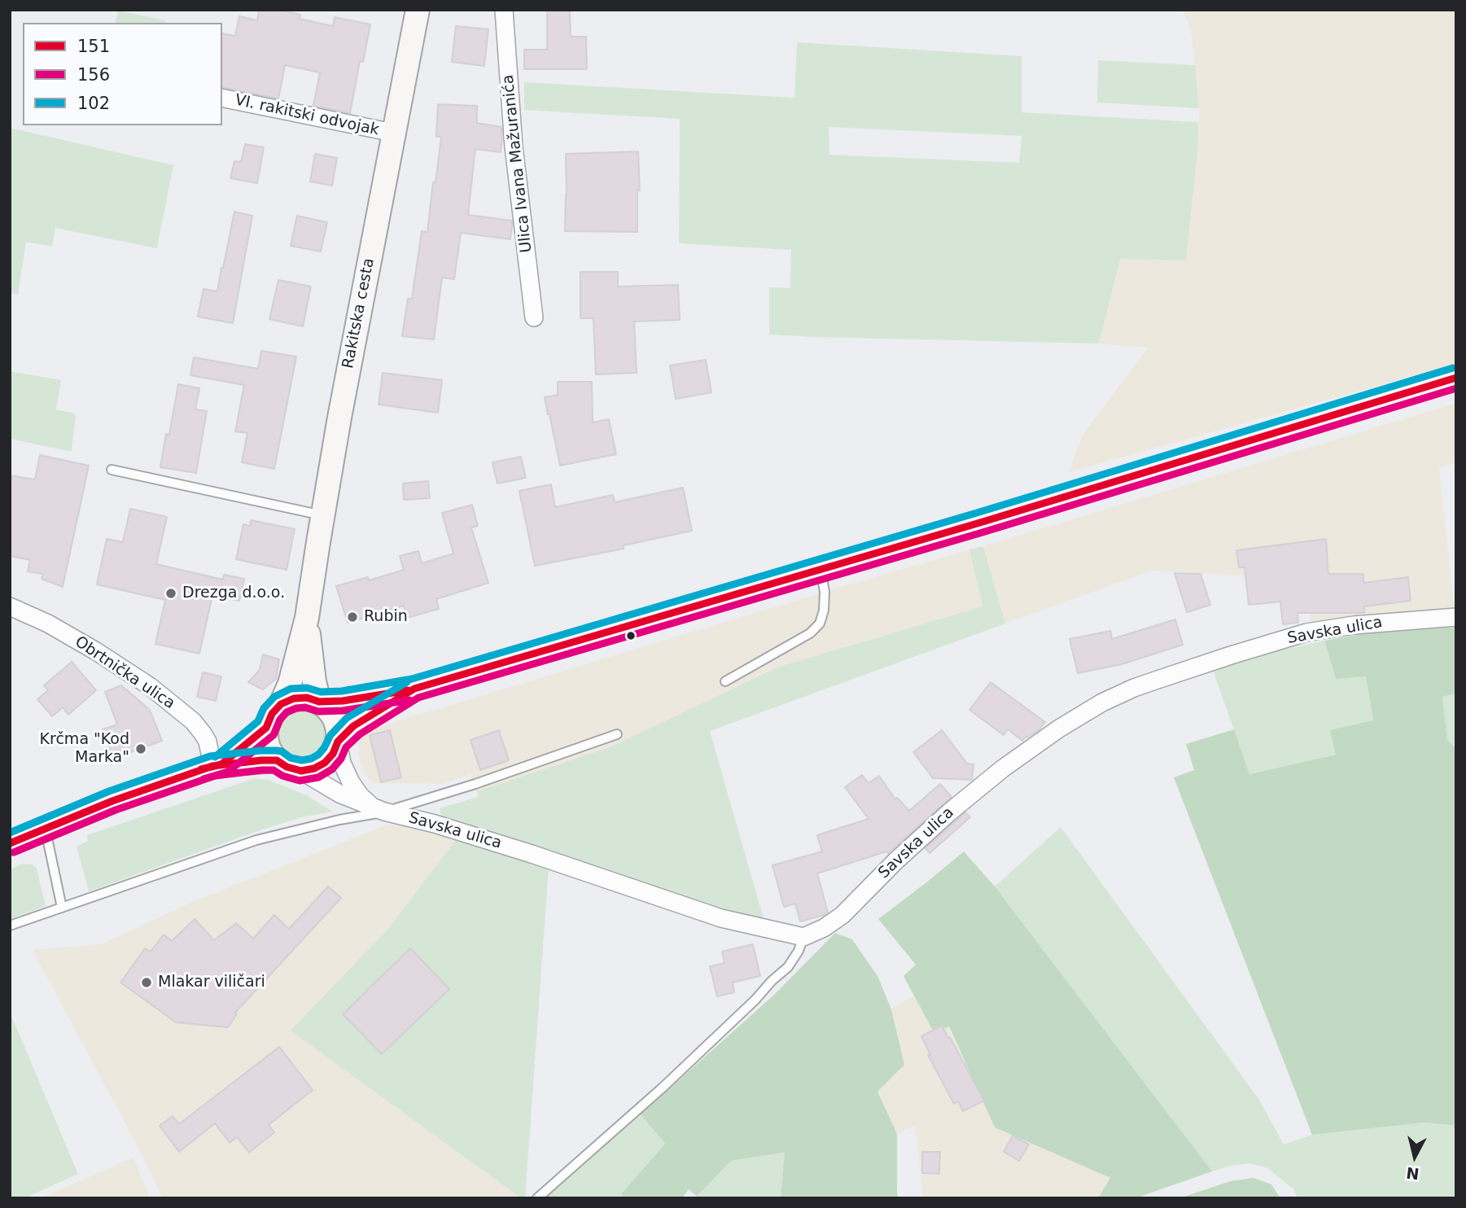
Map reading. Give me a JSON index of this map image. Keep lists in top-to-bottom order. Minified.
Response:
{"streets":{"main road":["Rakitska cesta"],"street":["VI. rakitski odvojak","Ulica Ivana Mažuranića","Savska ulica","Obrtnička ulica"]},"crossings":[["VI. rakitski odvojak","Rakitska cesta"],["Rakitska cesta","Savska ulica"]],"places":["Drezga d.o.o.","Rubin","Krčma \"Kod Marka\"","Mlakar viličari"],"lines":["transit line 102","transit line 151","transit line 156"],"legend":["151","156","102"],"north":"bottom"}
